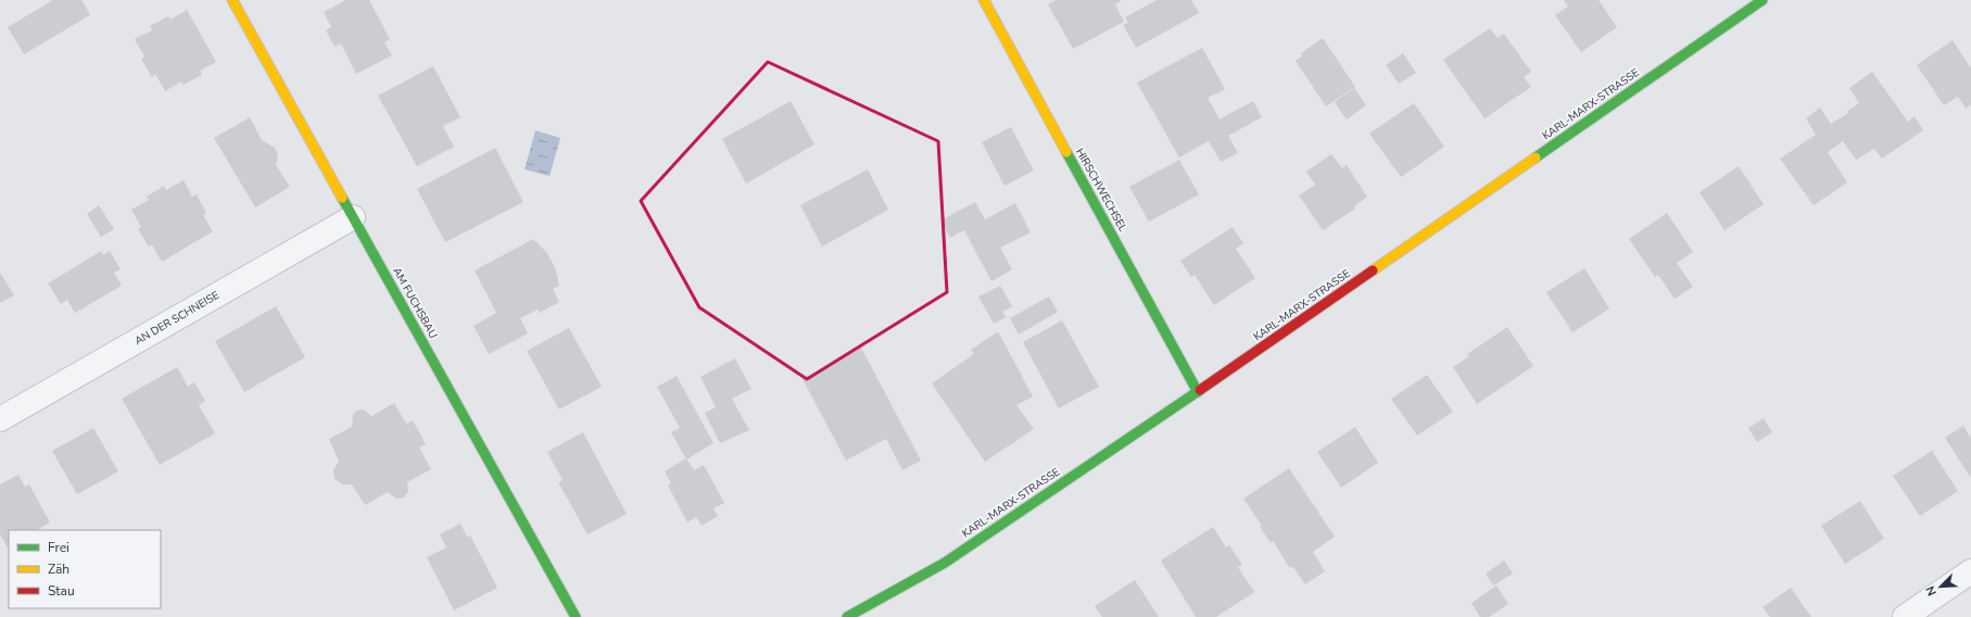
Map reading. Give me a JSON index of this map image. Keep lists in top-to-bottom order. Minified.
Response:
{"streets":{"street":["KARL-MARX-STRASSE","HIRSCHWECHSEL","AM FUCHSBAU","AN DER SCHNEISE"]},"crossings":[["KARL-MARX-STRASSE","HIRSCHWECHSEL"],["AM FUCHSBAU","AN DER SCHNEISE"]],"legend":["Frei","Zäh","Stau"],"north":"bottom left"}
